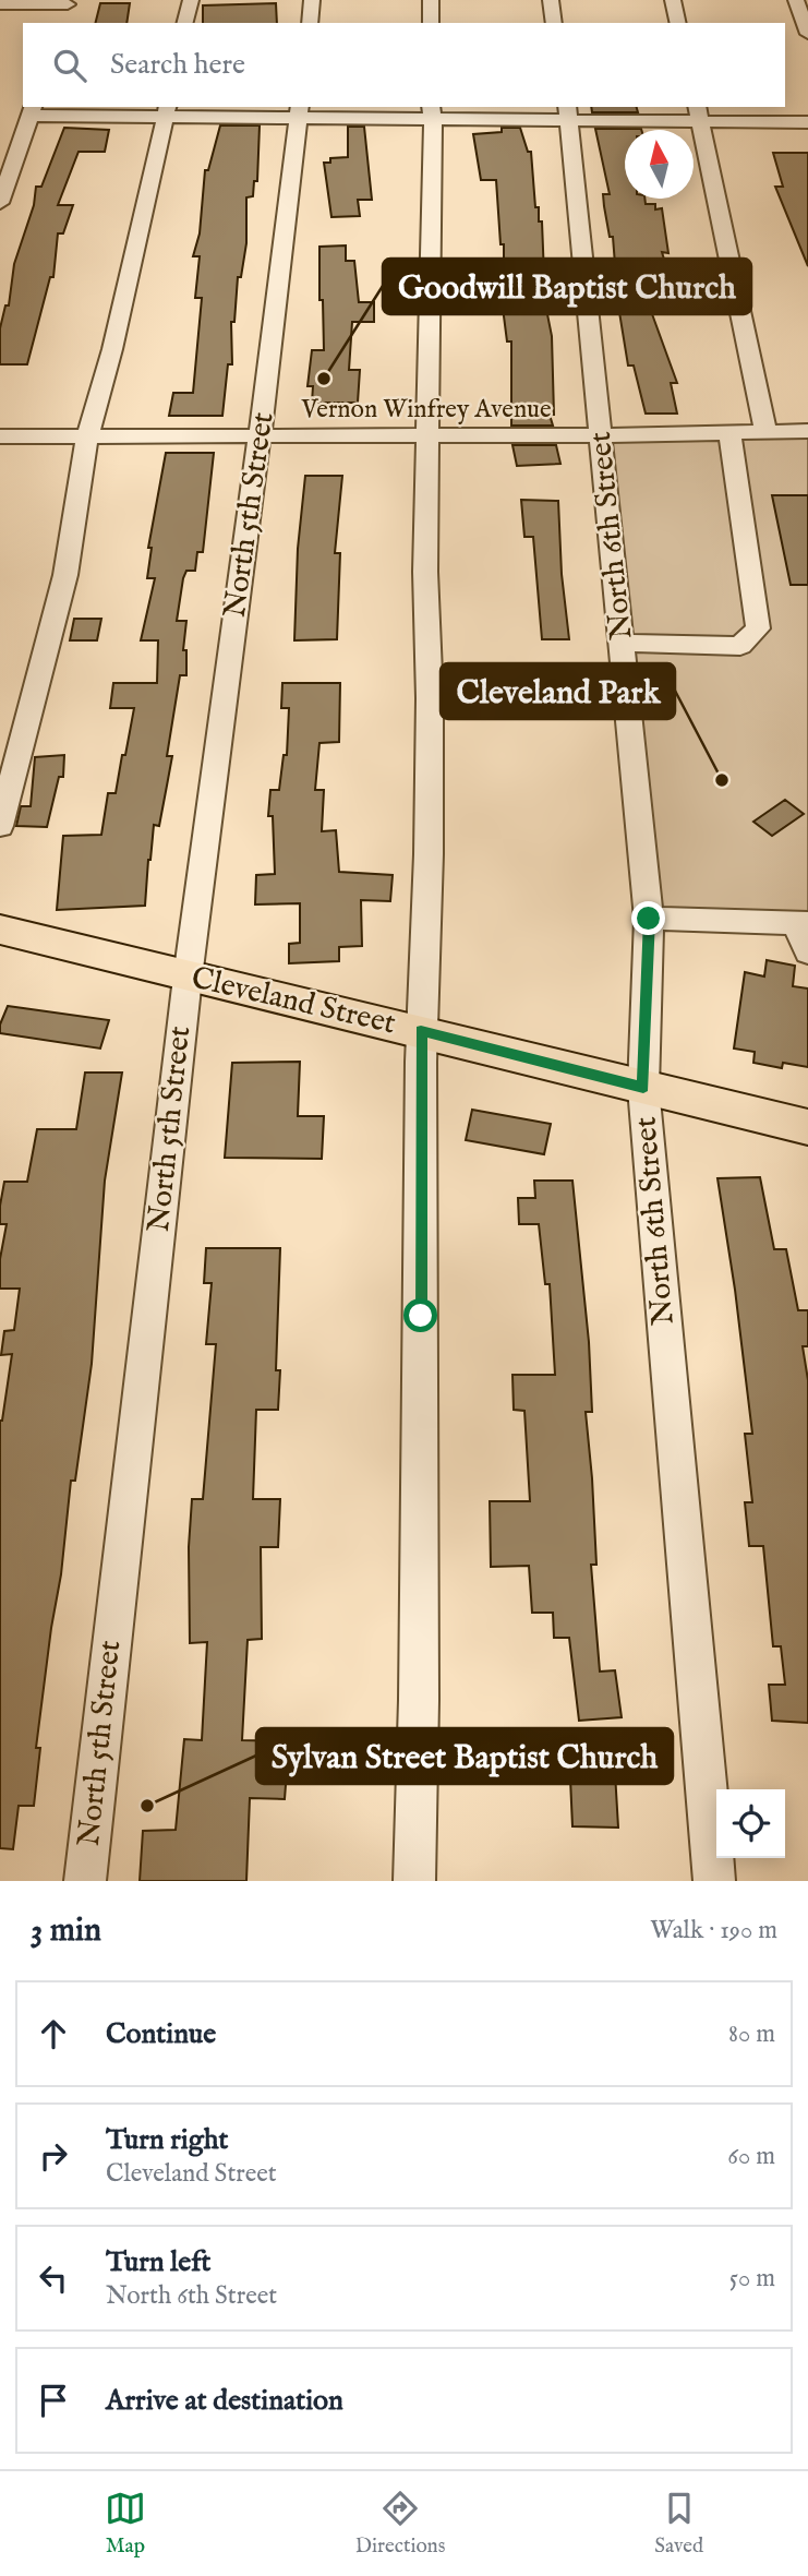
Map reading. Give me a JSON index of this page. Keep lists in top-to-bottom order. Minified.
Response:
{"streets":{"main road":["Cleveland Street"],"street":["Vernon Winfrey Avenue","North 5th Street","North 6th Street"]},"crossings":[["Vernon Winfrey Avenue","North 5th Street"],["Vernon Winfrey Avenue","North 6th Street"],["North 5th Street","Cleveland Street"],["North 6th Street","Cleveland Street"]],"places":["Goodwill Baptist Church","Cleveland Park","Sylvan Street Baptist Church"],"north":"top","page":{"search":"Search here","heading":["3 min","Walk · 190 m"],"list":[["Continue","80 m"],["Turn right","Cleveland Street","60 m"],["Turn left","North 6th Street","50 m"],"Arrive at destination"],"nav":["Map","Directions","Saved"]}}
